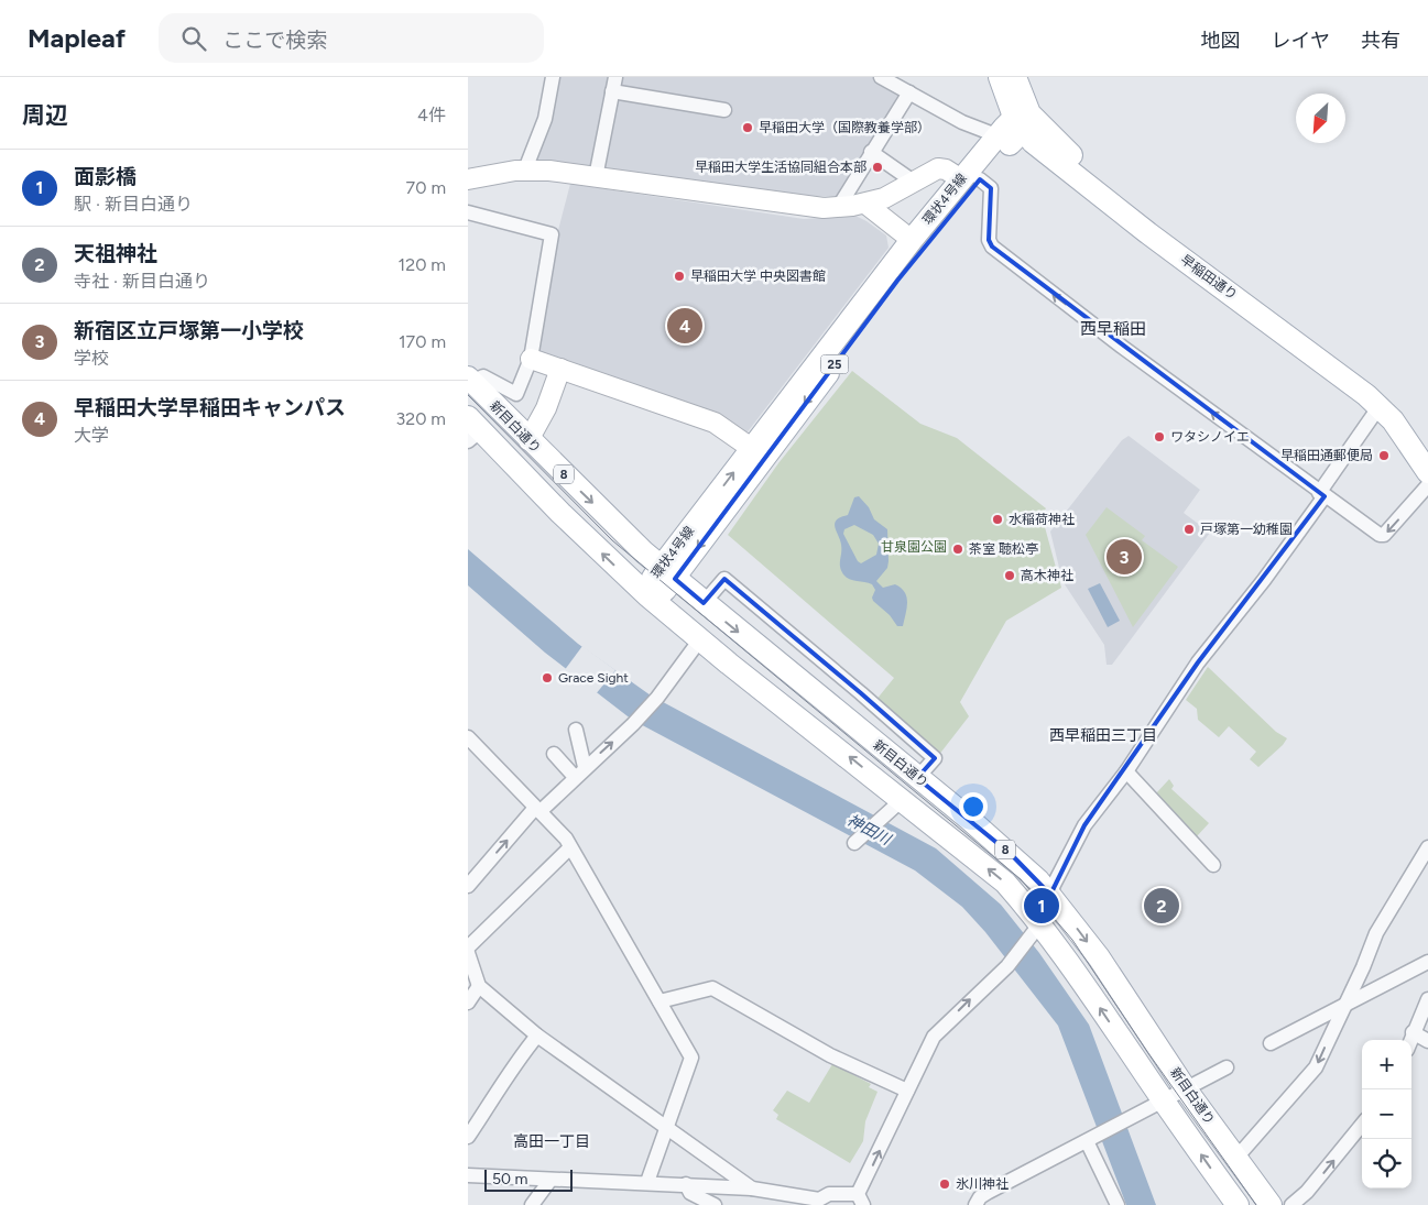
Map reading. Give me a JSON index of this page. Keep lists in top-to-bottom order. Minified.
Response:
{"streets":{"main road":["環状4号線","早稲田通り","25","新目白通り","8"]},"crossings":[["環状4号線","早稲田通り"],["環状4号線","新目白通り"]],"districts":["西早稲田","西早稲田三丁目","高田一丁目"],"water":["神田川"],"parks":["甘泉園公園"],"places":["早稲田大学（国際教養学部）","早稲田大学生活協同組合本部","早稲田大学 中央図書館","ワタシノイエ","早稲田通郵便局","水稲荷神社","戸塚第一幼稚園","茶室 聴松亭","高木神社","Grace Sight","氷川神社"],"scale_bar":"50 m","north":"bottom left","page":{"header":"Mapleaf","search":"ここで検索","nav":["地図","レイヤ","共有"],"heading":["周辺","4件"],"list":[{"mark":"1","name":"面影橋","note":"駅 · 新目白通り","value":"70 m"},{"mark":"2","name":"天祖神社","note":"寺社 · 新目白通り","value":"120 m"},{"mark":"3","name":"新宿区立戸塚第一小学校","note":"学校","value":"170 m"},{"mark":"4","name":"早稲田大学早稲田キャンパス","note":"大学","value":"320 m"}],"pins":["4","3","1","2"],"map_buttons":["+","−"],"scale":"50 m"}}
